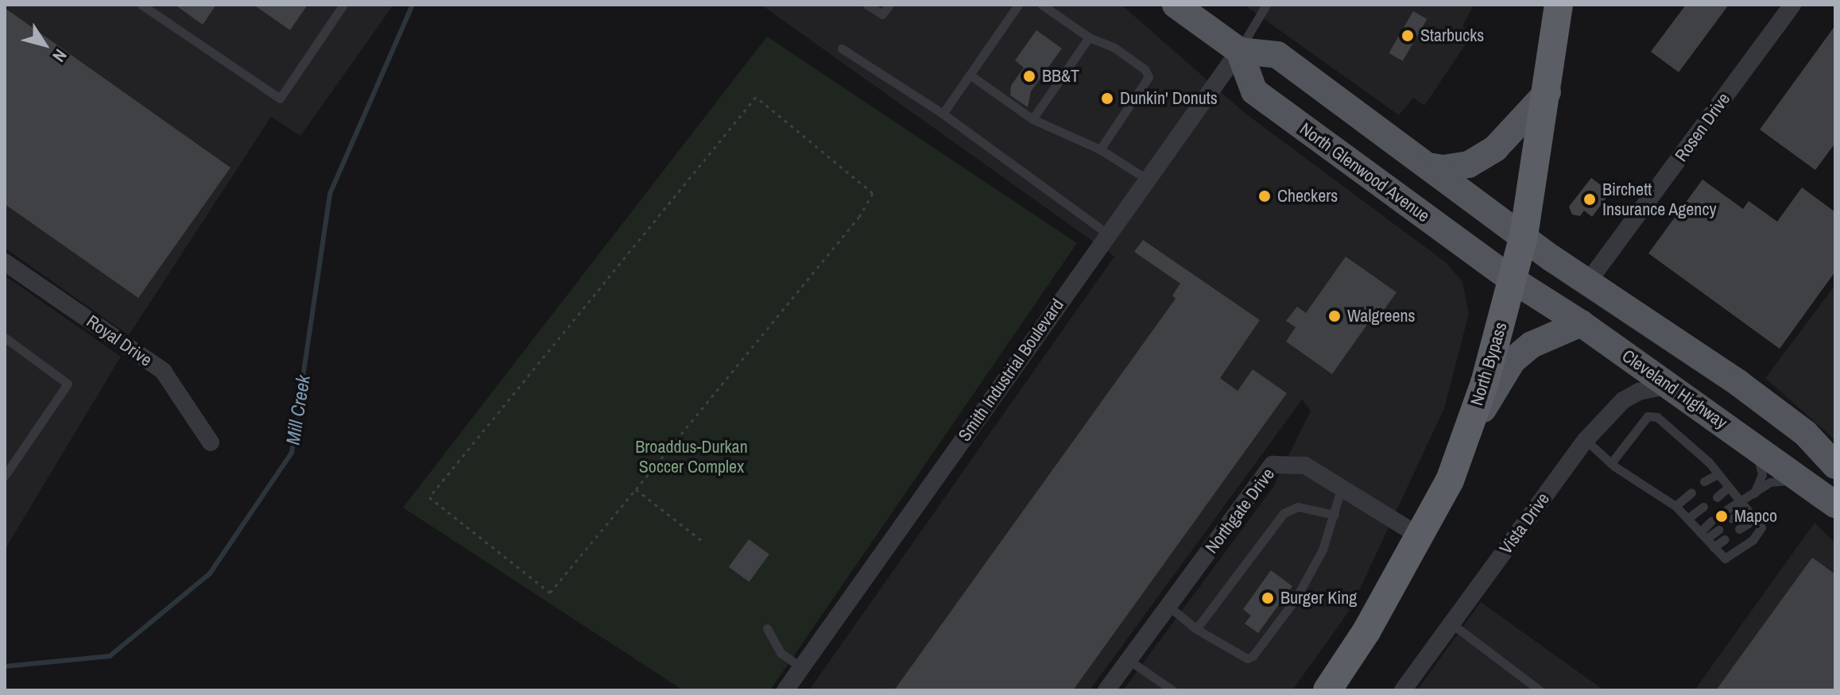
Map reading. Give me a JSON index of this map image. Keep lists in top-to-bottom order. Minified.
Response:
{"streets":{"highway":["North Bypass"],"main road":["North Glenwood Avenue","Cleveland Highway"],"street":["Rosen Drive","Royal Drive","Smith Industrial Boulevard","Northgate Drive","Vista Drive"]},"crossings":[["North Glenwood Avenue","North Bypass"],["North Glenwood Avenue","Smith Industrial Boulevard"],["North Glenwood Avenue","Cleveland Highway"],["North Bypass","Cleveland Highway"],["North Bypass","Northgate Drive"],["Cleveland Highway","Vista Drive"]],"water":["Mill Creek"],"parks":["Broaddus-Durkan Soccer Complex"],"places":["Starbucks","BB&T","Dunkin' Donuts","Checkers","Birchett Insurance Agency","Walgreens","Mapco","Burger King"],"north":"bottom right"}
